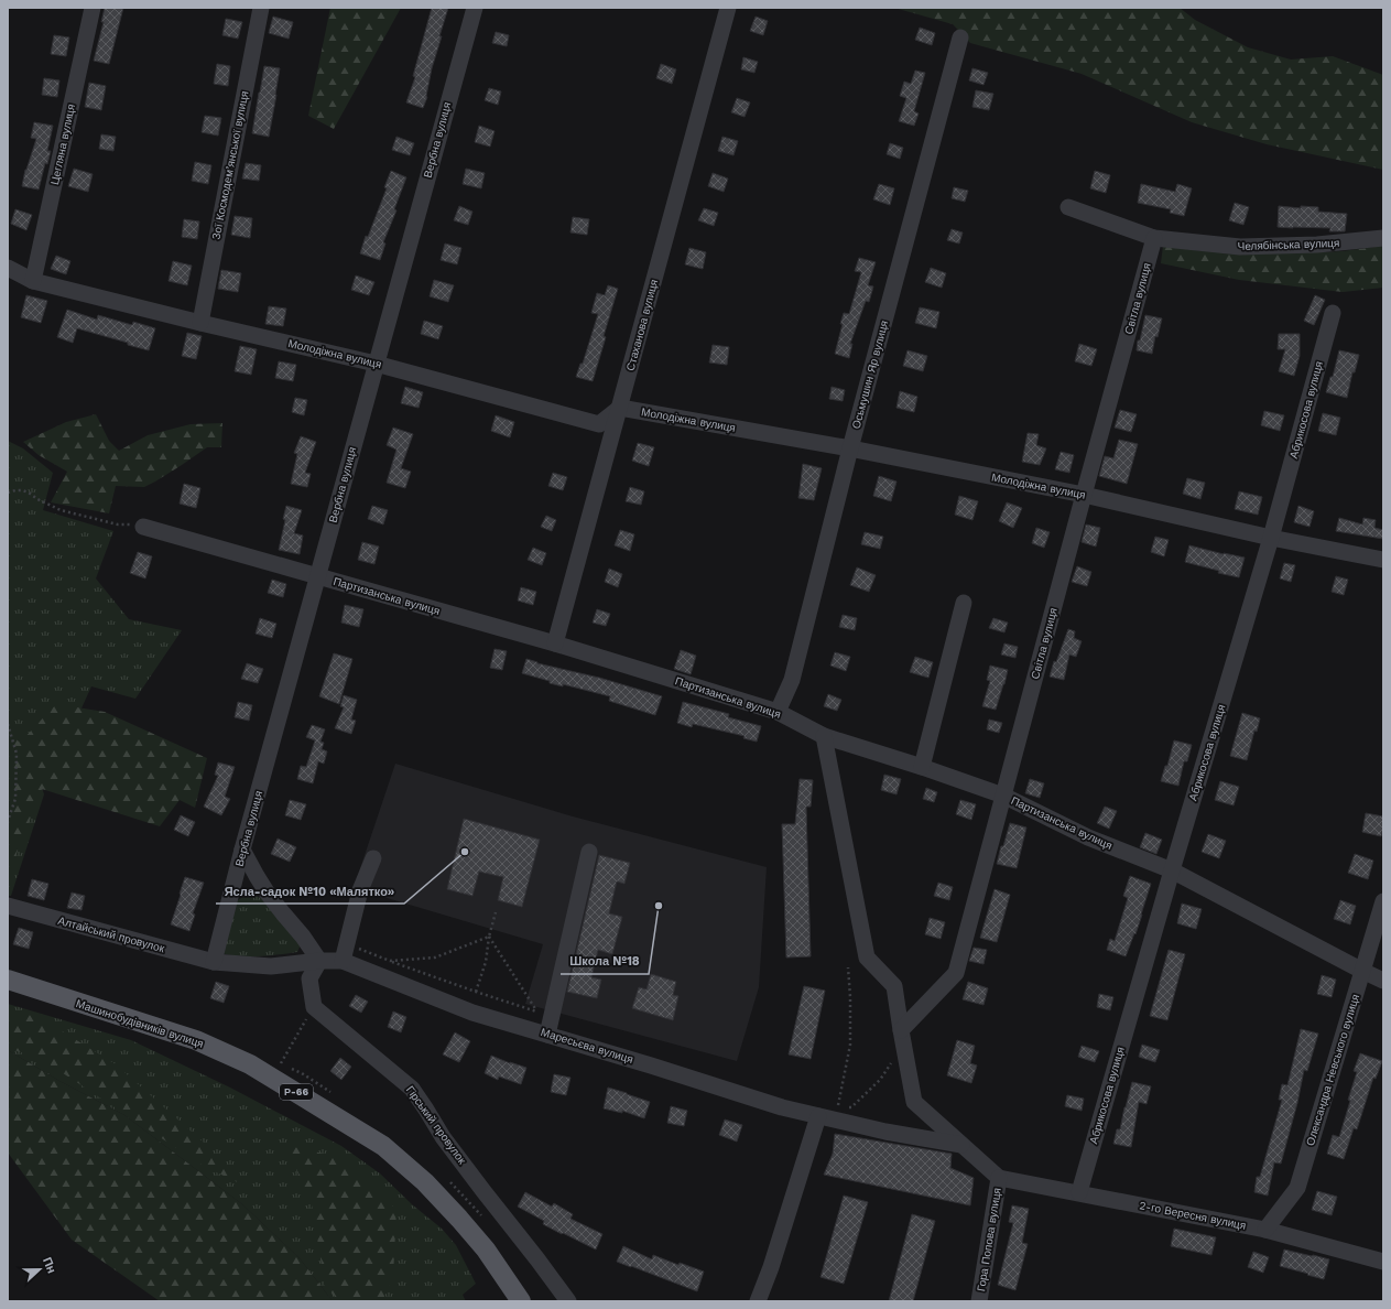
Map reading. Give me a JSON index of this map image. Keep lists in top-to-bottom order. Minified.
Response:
{"streets":{"main road":["Машинобудівників вулиця","Р-66"],"street":["Вербна вулиця","Цегляна вулиця","Зої Космодем’янської вулиця","Челябінська вулиця","Світла вулиця","Стаханова вулиця","Молодіжна вулиця","Осьмушин Яр вулиця","Абрикосова вулиця","Партизанська вулиця","Алтайський провулок","Маресьєва вулиця","Олександра Невського вулиця","Гірський провулок","2-го Вересня вулиця","Гора Попова вулиця"]},"crossings":[["Вербна вулиця","Молодіжна вулиця"],["Вербна вулиця","Партизанська вулиця"],["Вербна вулиця","Алтайський провулок"],["Вербна вулиця","Маресьєва вулиця"],["Цегляна вулиця","Молодіжна вулиця"],["Зої Космодем’янської вулиця","Молодіжна вулиця"],["Челябінська вулиця","Світла вулиця"],["Світла вулиця","Молодіжна вулиця"],["Світла вулиця","Партизанська вулиця"],["Стаханова вулиця","Молодіжна вулиця"],["Стаханова вулиця","Партизанська вулиця"],["Молодіжна вулиця","Осьмушин Яр вулиця"],["Молодіжна вулиця","Абрикосова вулиця"],["Осьмушин Яр вулиця","Партизанська вулиця"],["Абрикосова вулиця","Партизанська вулиця"],["Абрикосова вулиця","2-го Вересня вулиця"],["Партизанська вулиця","Олександра Невського вулиця"],["Алтайський провулок","Маресьєва вулиця"],["Олександра Невського вулиця","2-го Вересня вулиця"],["2-го Вересня вулиця","Гора Попова вулиця"]],"places":["Ясла-садок №10 «Малятко»","Школа №18"],"north":"right"}
